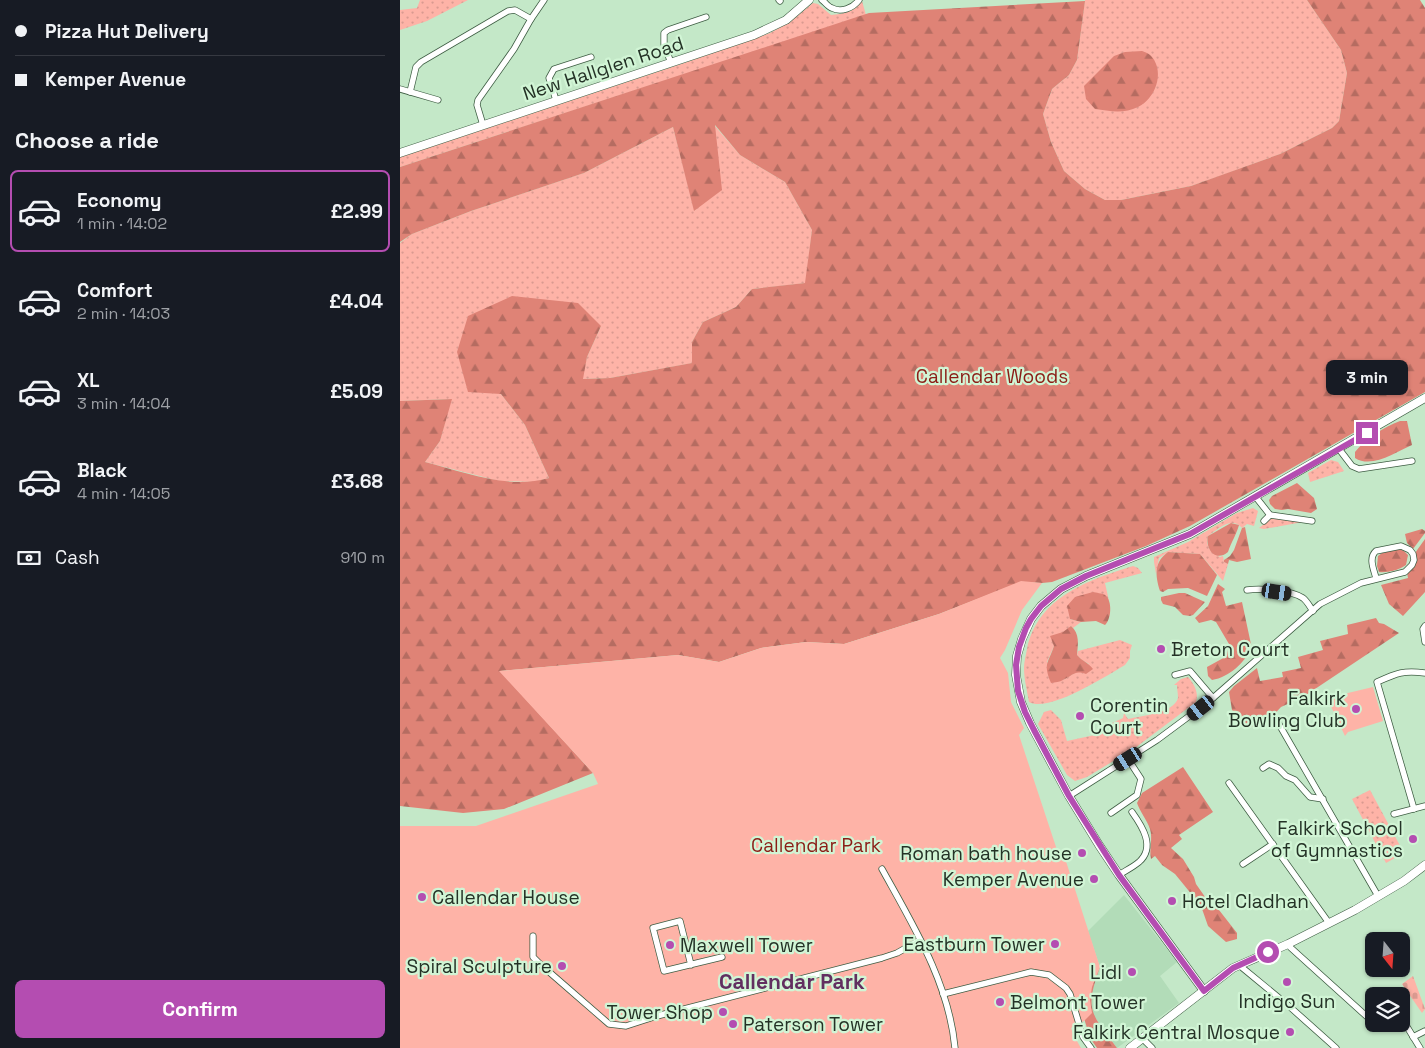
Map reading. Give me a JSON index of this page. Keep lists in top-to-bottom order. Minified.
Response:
{"streets":{"street":["New Hallglen Road"]},"districts":["Callendar Park"],"parks":["Callendar Woods","Callendar Park"],"places":["Breton Court","Falkirk Bowling Club","Corentin Court","Falkirk School of Gymnastics","Roman bath house","Kemper Avenue","Callendar House","Hotel Cladhan","Eastburn Tower","Maxwell Tower","Spiral Sculpture","Lidl","Indigo Sun","Belmont Tower","Tower Shop","Paterson Tower","Falkirk Central Mosque"],"north":"bottom","page":{"banner":["Pizza Hut Delivery","Kemper Avenue"],"heading":"Choose a ride","list":[{"name":"Economy","note":"1 min · 14:02","value":"£2.99"},{"name":"Comfort","note":"2 min · 14:03","value":"£4.04"},{"name":"XL","note":"3 min · 14:04","value":"£5.09"},{"name":"Black","note":"4 min · 14:05","value":"£3.68"}],"bubble":"3 min","pay":["Cash","910 m"],"buttons":"Confirm"}}
